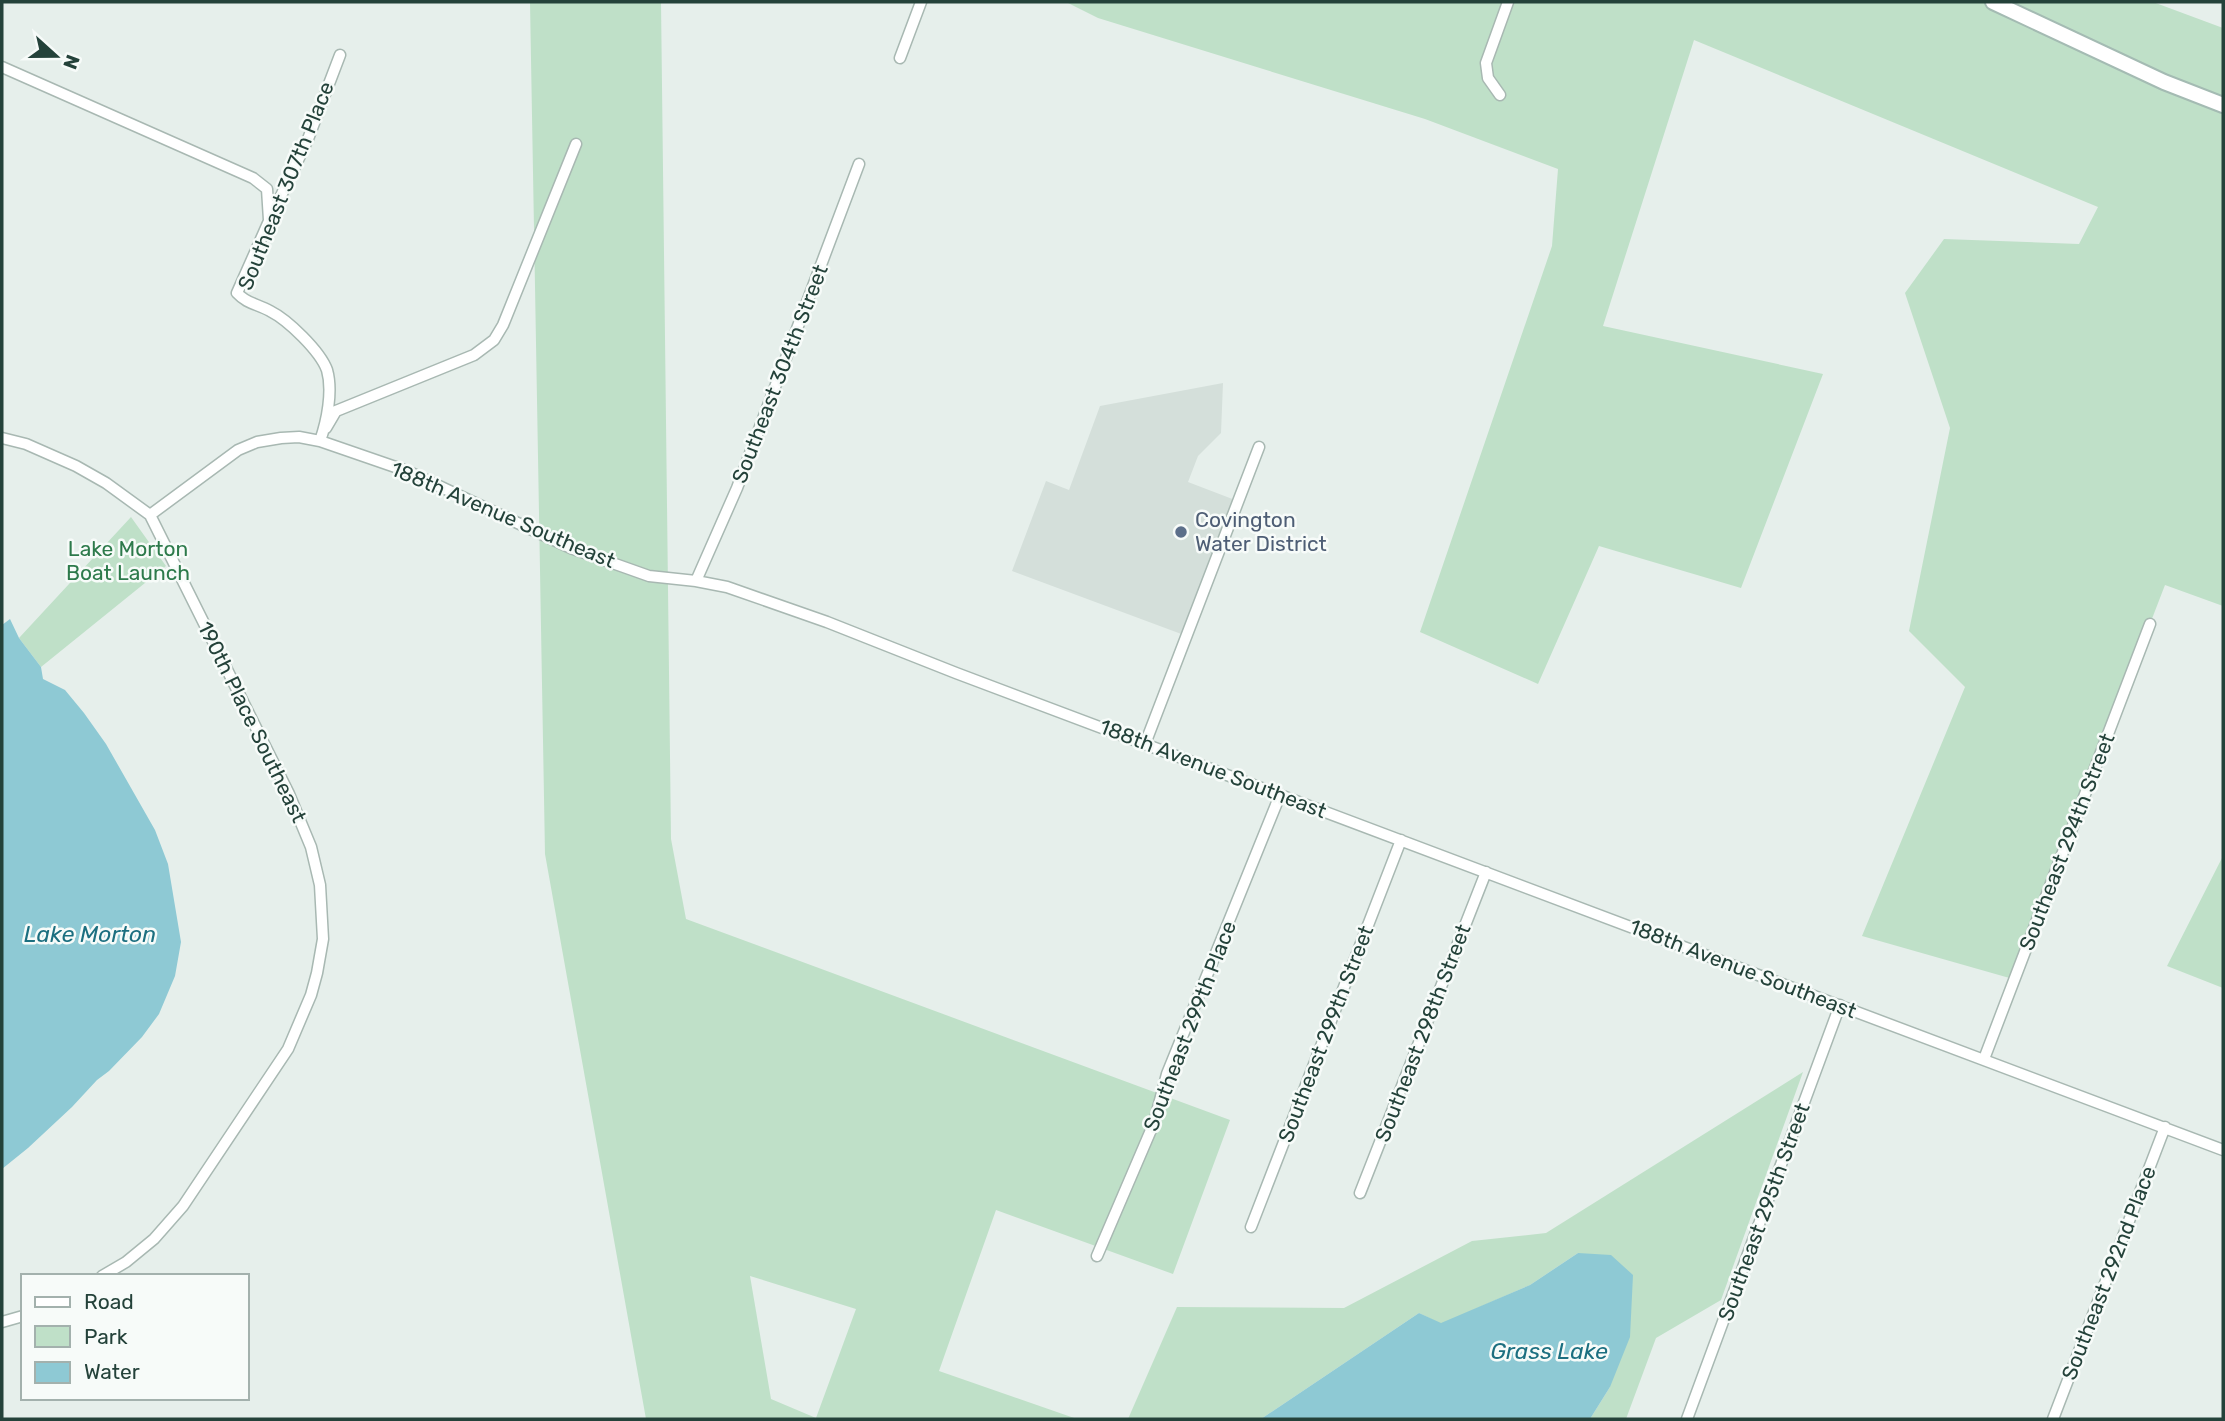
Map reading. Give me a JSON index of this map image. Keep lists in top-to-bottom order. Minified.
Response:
{"streets":{"street":["Southeast 307th Place","Southeast 304th Street","188th Avenue Southeast","190th Place Southeast","Southeast 294th Street","Southeast 299th Place","Southeast 298th Street","Southeast 299th Street","Southeast 295th Street","Southeast 292nd Place"]},"crossings":[["Southeast 307th Place","188th Avenue Southeast"],["Southeast 304th Street","188th Avenue Southeast"],["188th Avenue Southeast","190th Place Southeast"],["188th Avenue Southeast","Southeast 294th Street"],["188th Avenue Southeast","Southeast 299th Place"],["188th Avenue Southeast","Southeast 298th Street"],["188th Avenue Southeast","Southeast 299th Street"],["188th Avenue Southeast","Southeast 295th Street"],["188th Avenue Southeast","Southeast 292nd Place"]],"water":["Lake Morton","Grass Lake"],"parks":["Lake Morton Boat Launch"],"places":["Covington Water District"],"legend":["Road","Park","Water"],"north":"right"}
